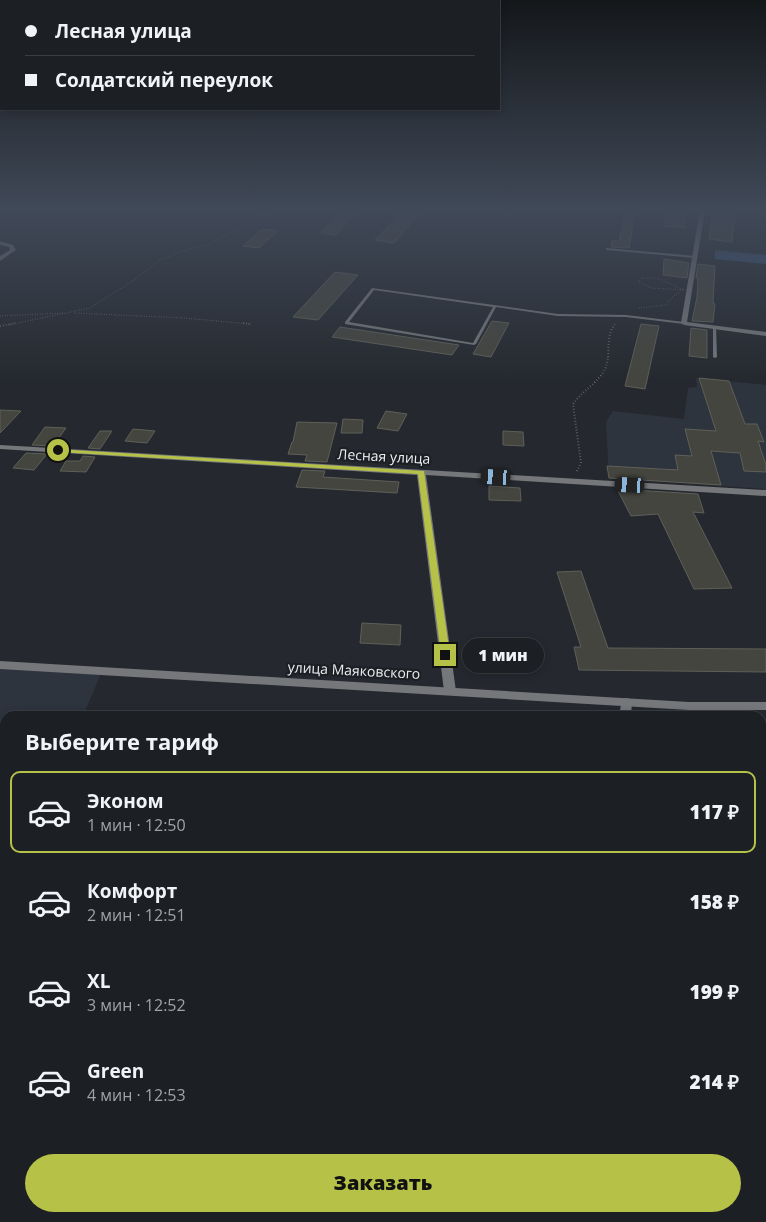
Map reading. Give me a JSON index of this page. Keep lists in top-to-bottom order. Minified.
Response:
{"streets":{"street":["Лесная улица","улица Маяковского"]},"page":{"banner":["Лесная улица","Солдатский переулок"],"bubble":"1 мин","heading":"Выберите тариф","list":[{"name":"Эконом","note":"1 мин · 12:50","value":"117 ₽"},{"name":"Комфорт","note":"2 мин · 12:51","value":"158 ₽"},{"name":"XL","note":"3 мин · 12:52","value":"199 ₽"},{"name":"Green","note":"4 мин · 12:53","value":"214 ₽"}],"buttons":"Заказать"}}
